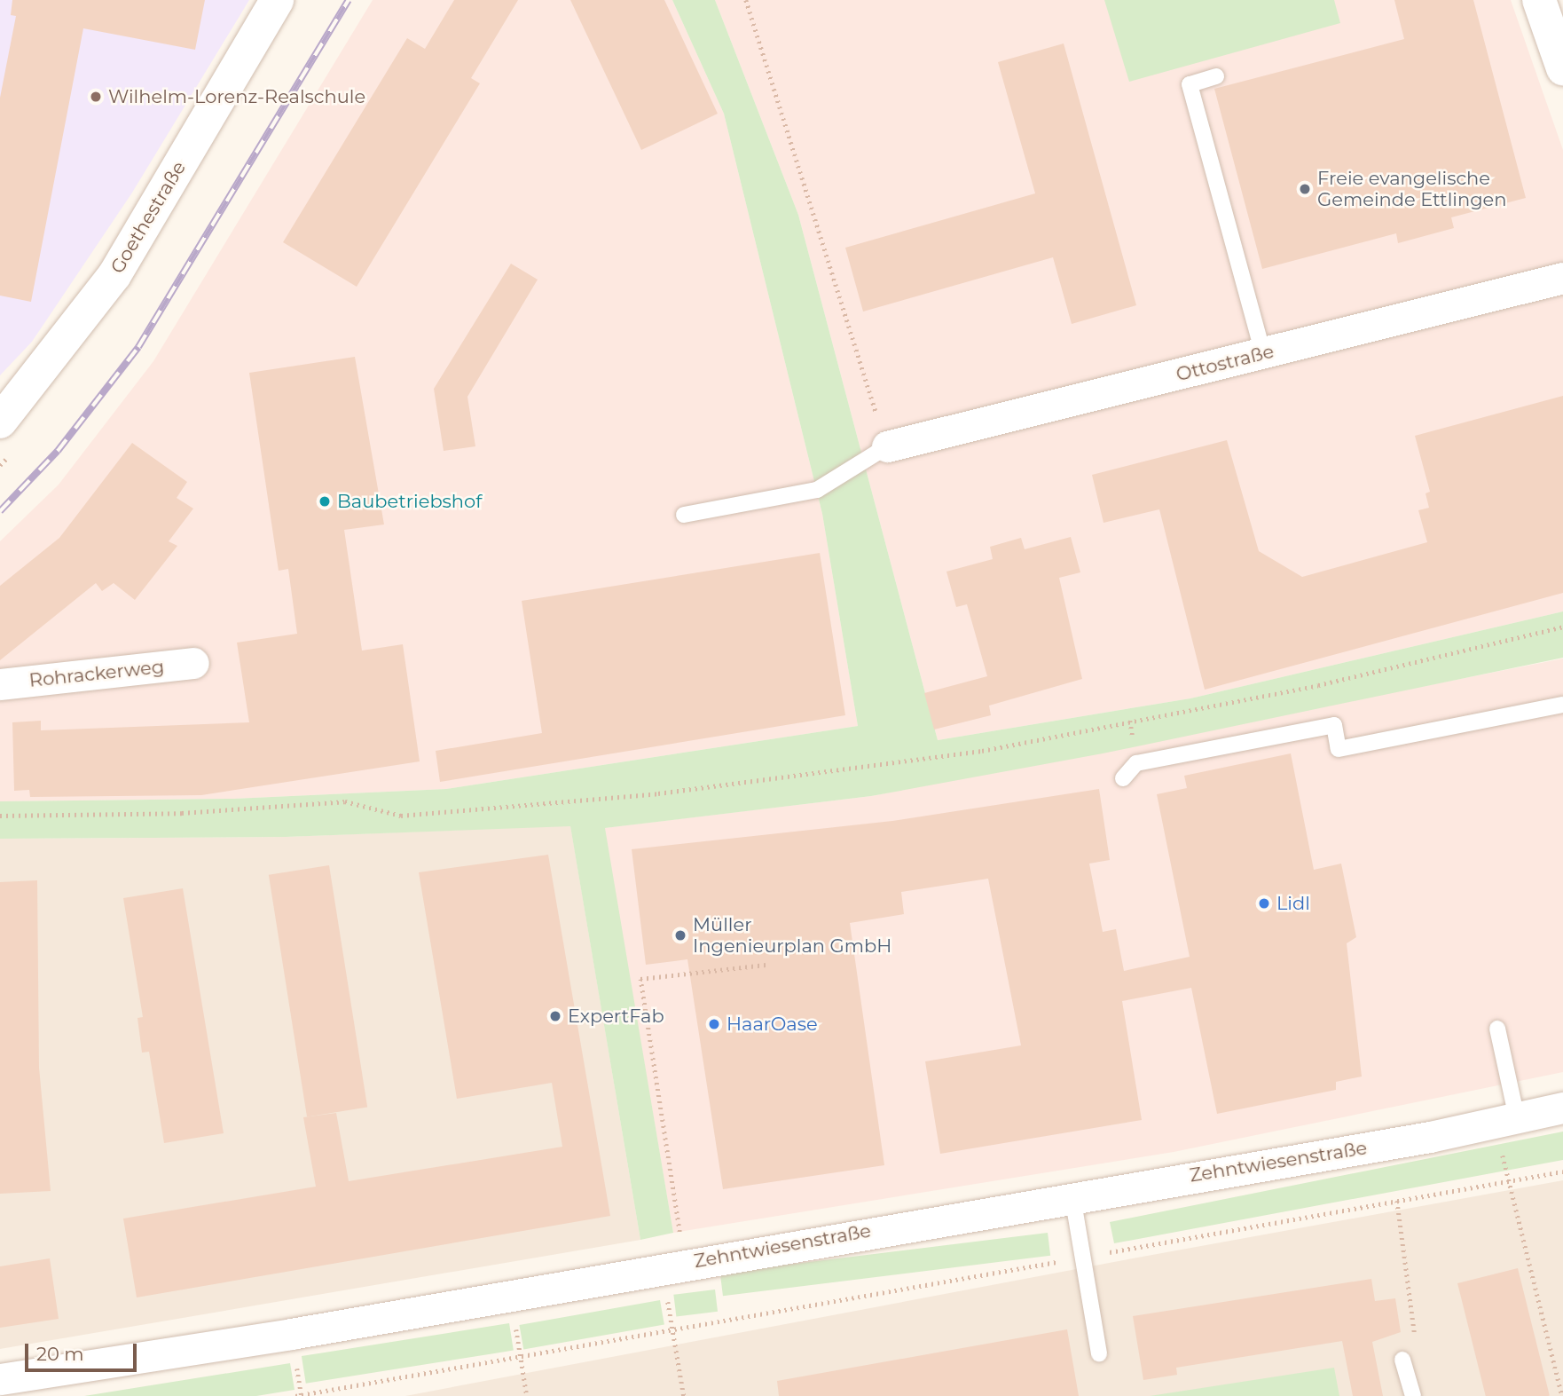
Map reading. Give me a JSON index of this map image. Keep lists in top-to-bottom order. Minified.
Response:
{"streets":{"street":["Goethestraße","Ottostraße","Rohrackerweg","Zehntwiesenstraße"]},"places":["Wilhelm-Lorenz-Realschule","Freie evangelische Gemeinde Ettlingen","Baubetriebshof","Lidl","Müller Ingenieurplan GmbH","ExpertFab","HaarOase"],"scale_bar":"20 m"}
